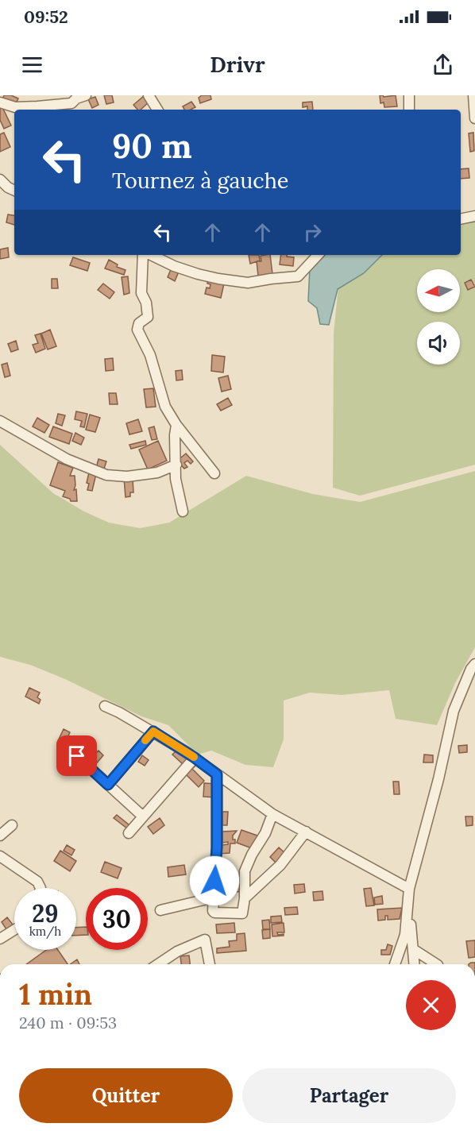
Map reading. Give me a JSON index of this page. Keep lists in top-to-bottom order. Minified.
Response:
{"north":"left","page":{"status":"09:52","header":"Drivr","turn":["90 m","Tournez à gauche"],"speed":"29 km/h","limit":"30","heading":["1 min","240 m · 09:53"],"buttons":["Quitter","Partager"]}}
